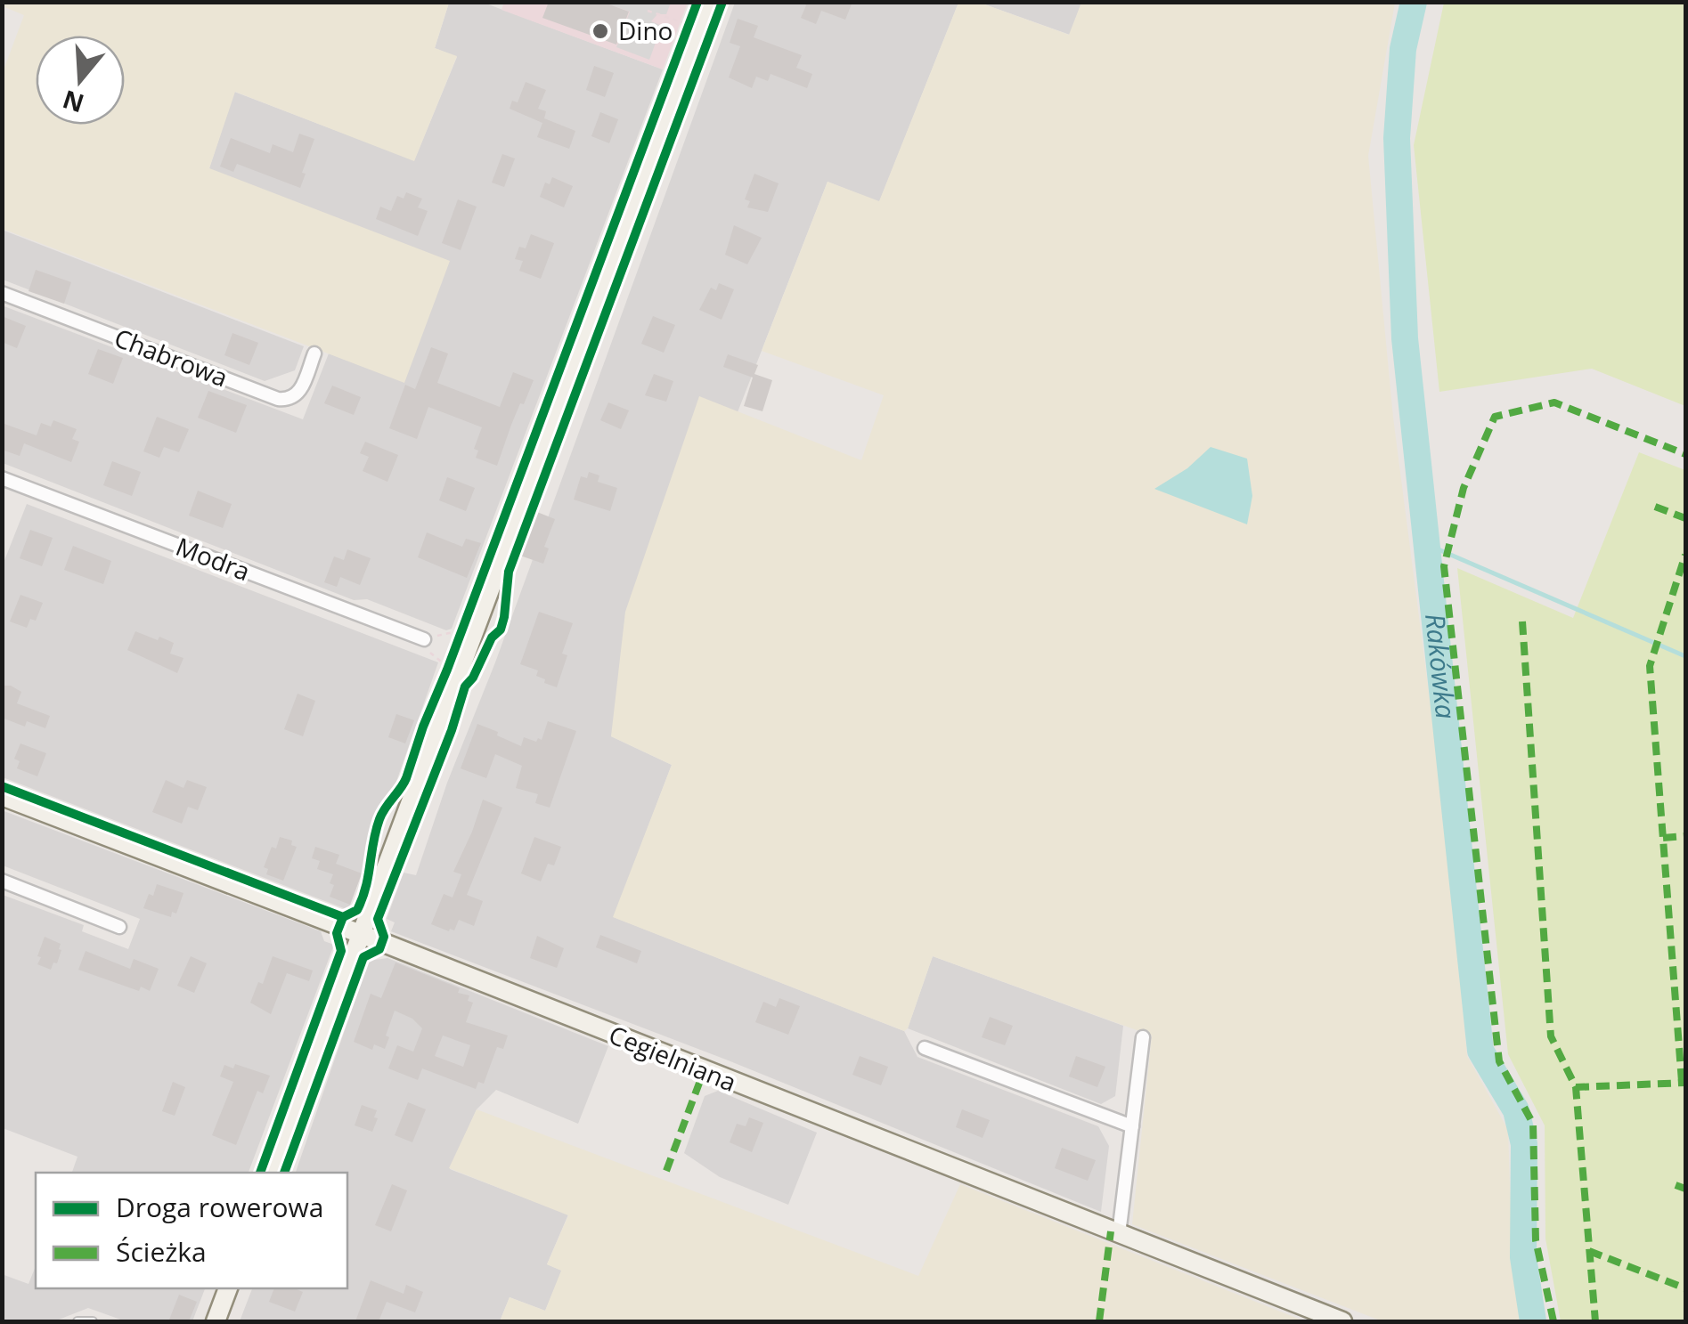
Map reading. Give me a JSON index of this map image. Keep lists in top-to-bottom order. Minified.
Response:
{"streets":{"street":["Chabrowa","Modra","Cegielniana"]},"water":["Rakówka"],"places":["Dino"],"legend":["Droga rowerowa","Ścieżka"],"north":"bottom"}
